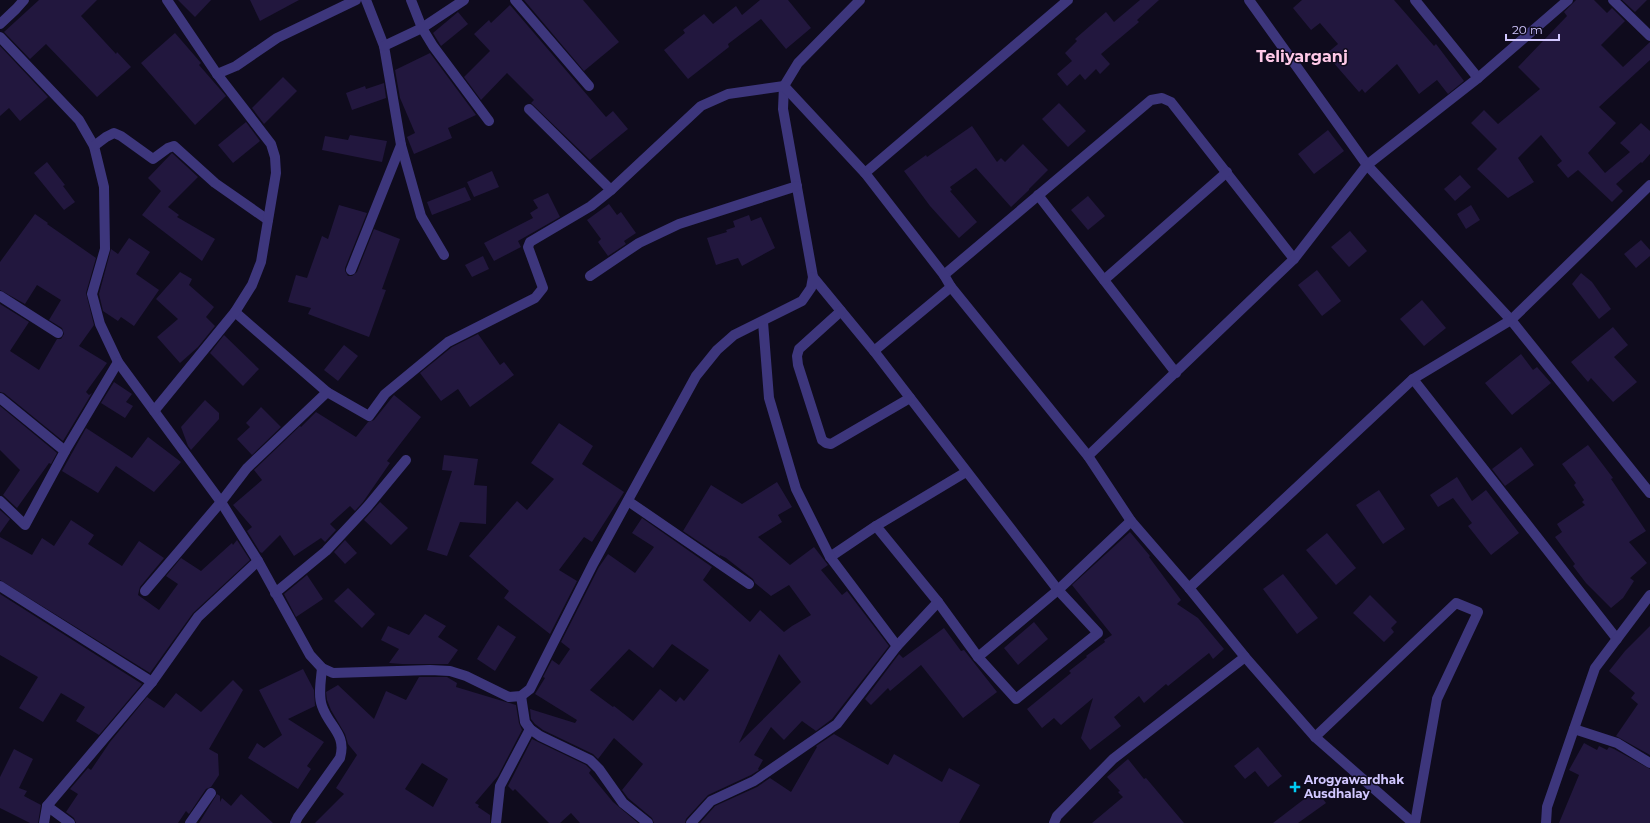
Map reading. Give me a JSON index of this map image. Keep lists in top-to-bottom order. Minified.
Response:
{"districts":["Teliyarganj"],"places":{"health":["Arogyawardhak Ausdhalay"]},"scale_bar":"20 m"}
